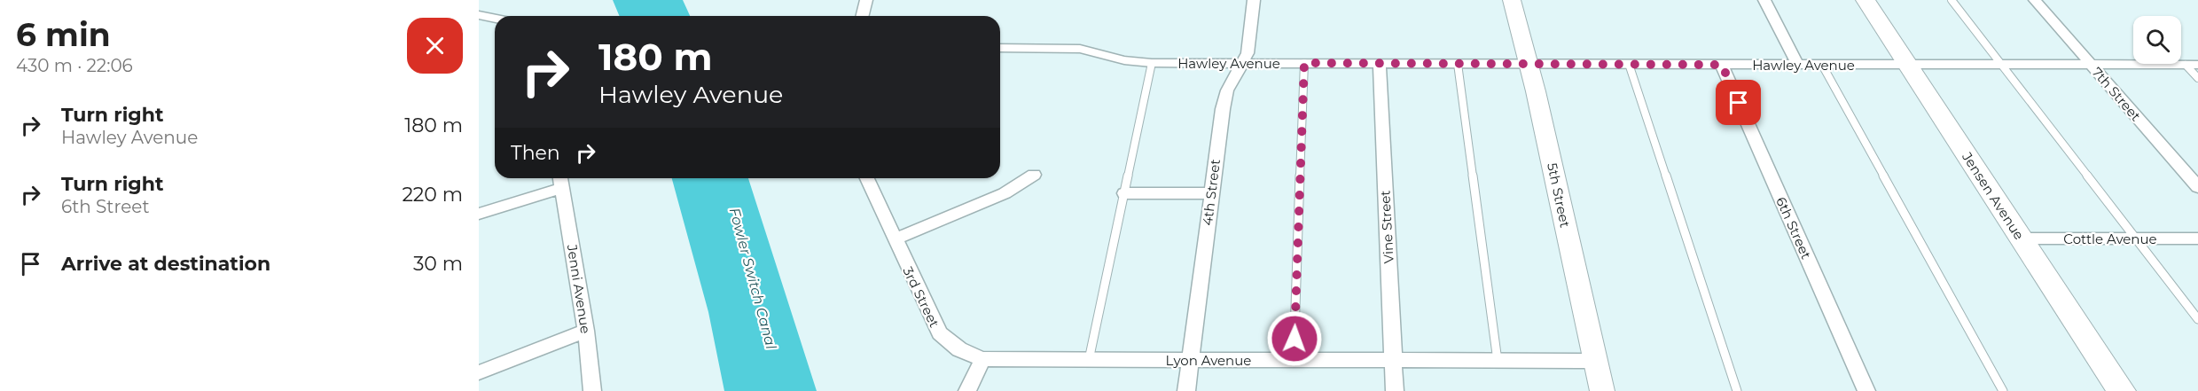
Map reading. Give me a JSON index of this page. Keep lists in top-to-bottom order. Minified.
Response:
{"streets":{"main road":["Jensen Avenue"],"street":["Hawley Avenue","7th Street","4th Street","5th Street","Vine Street","6th Street","Cottle Avenue","Jenni Avenue","3rd Street","Lyon Avenue"]},"crossings":[["Hawley Avenue","7th Street"],["Hawley Avenue","4th Street"],["Hawley Avenue","5th Street"],["Hawley Avenue","Jensen Avenue"],["Hawley Avenue","Vine Street"],["Hawley Avenue","6th Street"],["4th Street","Lyon Avenue"],["5th Street","Lyon Avenue"],["Jensen Avenue","Cottle Avenue"],["Vine Street","Lyon Avenue"],["3rd Street","Lyon Avenue"]],"water":["Fowler Switch Canal"],"page":{"heading":["6 min","430 m · 22:06"],"turn":["180 m","Hawley Avenue"],"list":[{"name":"Turn right","note":"Hawley Avenue","value":"180 m"},{"name":"Turn right","note":"6th Street","value":"220 m"},{"name":"Arrive at destination","value":"30 m"}],"then":"Then"}}
